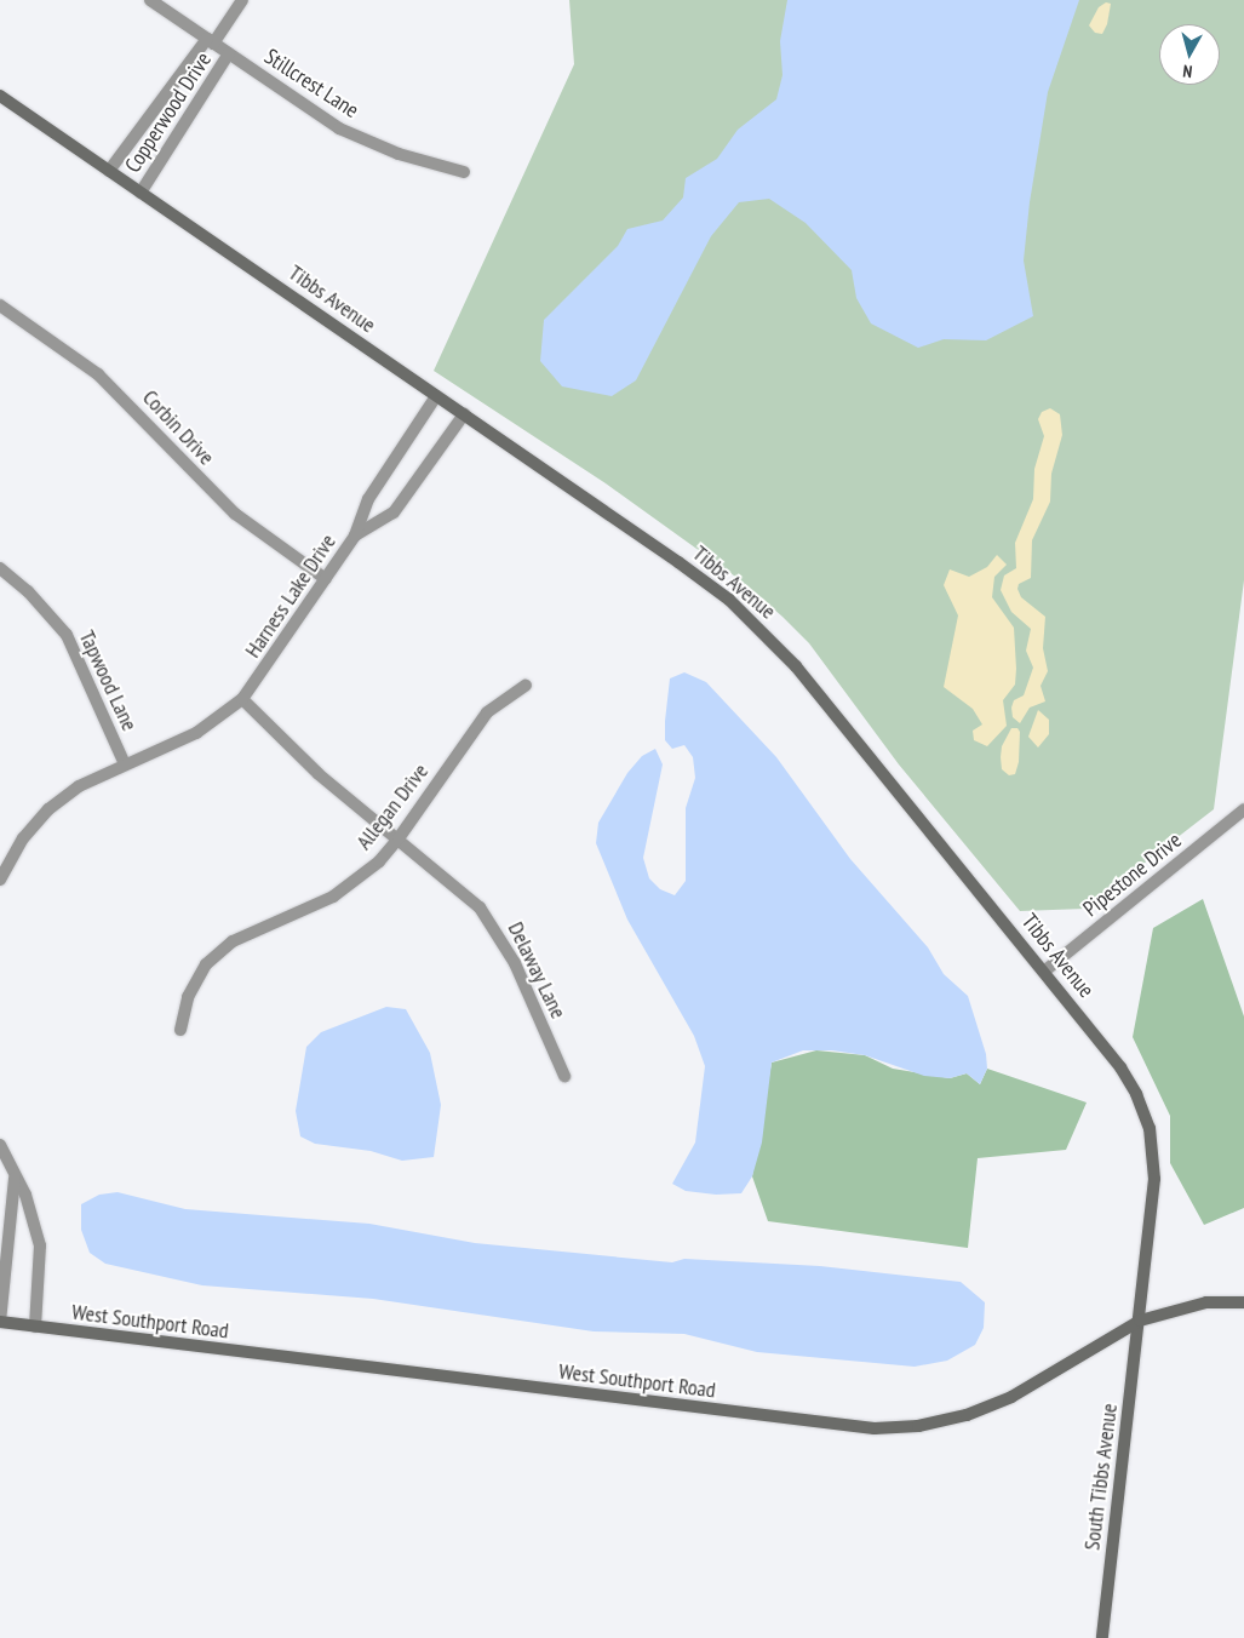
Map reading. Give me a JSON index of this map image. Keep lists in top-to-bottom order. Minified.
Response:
{"streets":{"street":["Stillcrest Lane","Copperwood Drive","Tibbs Avenue","Corbin Drive","Harness Lake Drive","Tapwood Lane","Allegan Drive","Pipestone Drive","Delaway Lane","West Southport Road","South Tibbs Avenue"]},"crossings":[["Stillcrest Lane","Copperwood Drive"],["Copperwood Drive","Tibbs Avenue"],["Tibbs Avenue","Harness Lake Drive"],["Tibbs Avenue","Pipestone Drive"],["Tibbs Avenue","West Southport Road"],["Tibbs Avenue","South Tibbs Avenue"],["Corbin Drive","Harness Lake Drive"],["Harness Lake Drive","Tapwood Lane"],["Harness Lake Drive","Delaway Lane"],["Allegan Drive","Delaway Lane"],["West Southport Road","South Tibbs Avenue"]],"north":"bottom"}
